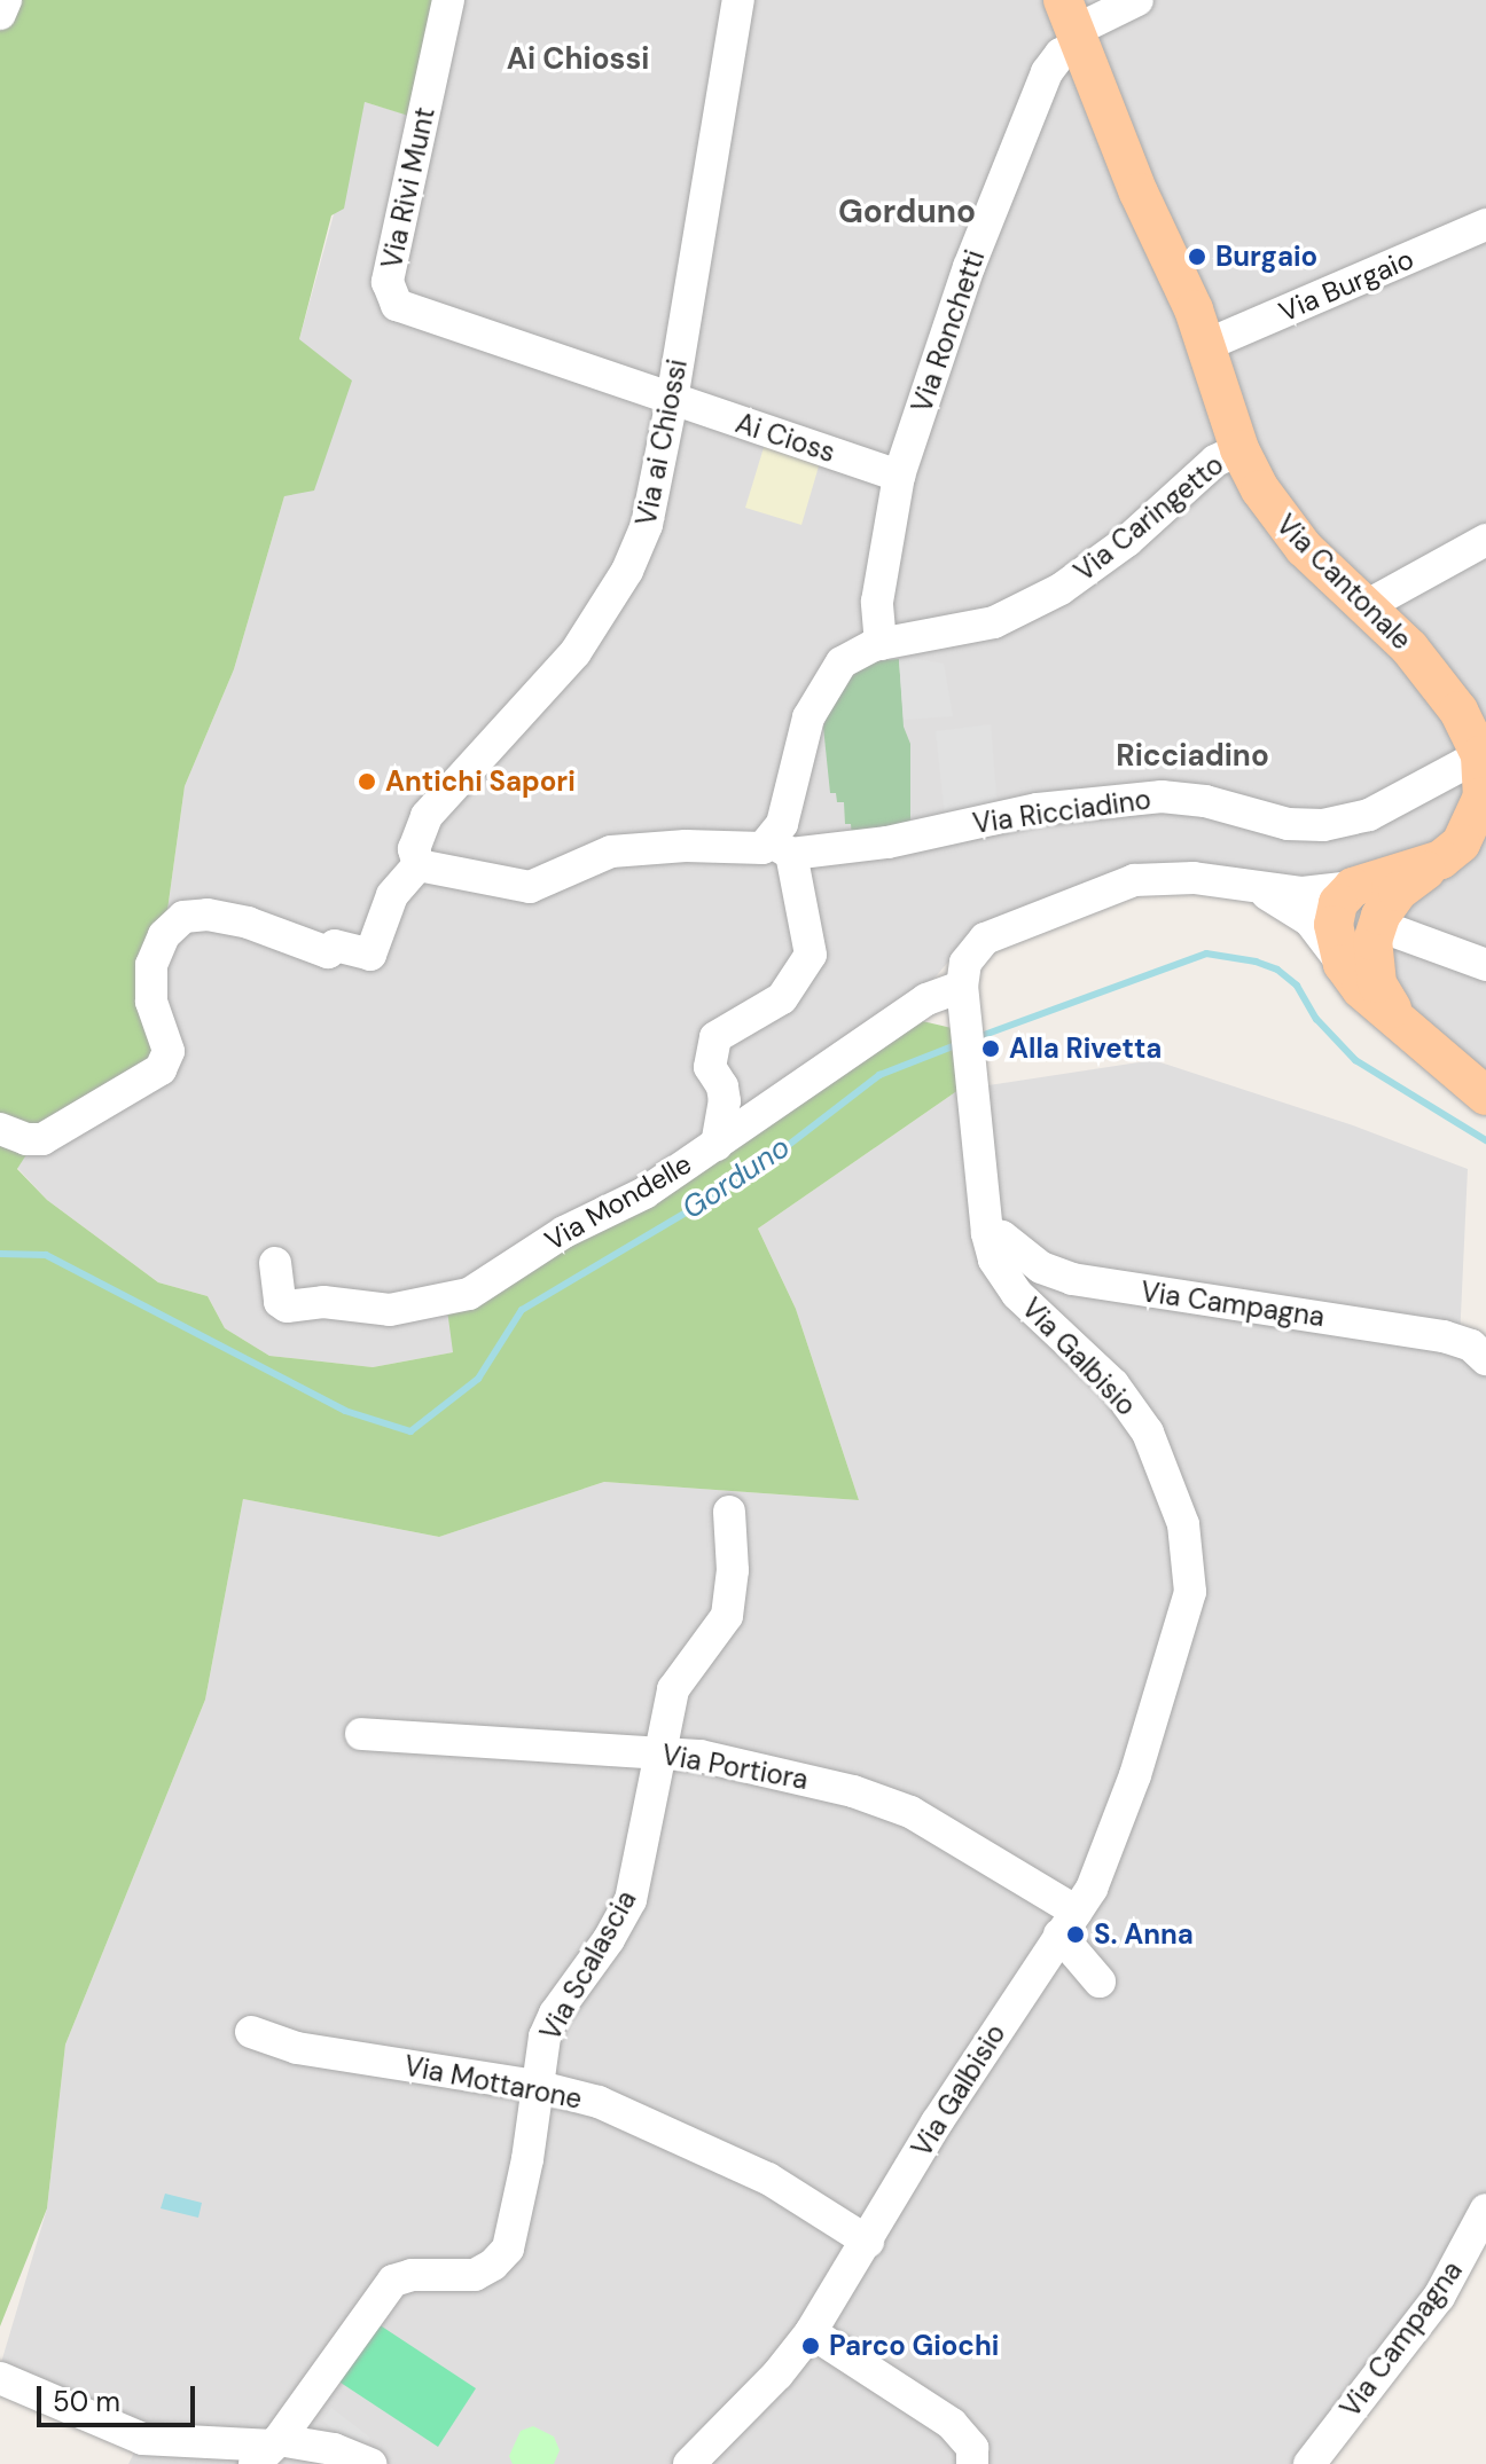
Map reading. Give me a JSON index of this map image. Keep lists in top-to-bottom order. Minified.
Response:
{"streets":{"main road":["Via Cantonale"],"street":["Via Rivi Munt","Via Burgaio","Via Ronchetti","Ai Cioss","Via ai Chiossi","Via Caringetto","Via Ricciadino","Via Mondelle","Via Campagna","Via Galbisio","Via Portiora","Via Scalascia","Via Mottarone"]},"crossings":[["Via Rivi Munt","Ai Cioss"],["Via Rivi Munt","Via ai Chiossi"],["Via Burgaio","Via Cantonale"],["Via Ronchetti","Ai Cioss"],["Via Ronchetti","Via Caringetto"],["Via Ronchetti","Via Cantonale"],["Ai Cioss","Via ai Chiossi"],["Via ai Chiossi","Via Ricciadino"],["Via Caringetto","Via Cantonale"],["Via Caringetto","Via Ricciadino"],["Via Cantonale","Via Ricciadino"],["Via Mondelle","Via Galbisio"],["Via Campagna","Via Galbisio"],["Via Galbisio","Via Portiora"],["Via Galbisio","Via Mottarone"],["Via Portiora","Via Scalascia"],["Via Scalascia","Via Mottarone"]],"districts":["Ai Chiossi","Gorduno","Ricciadino"],"water":["Gorduno"],"places":["Burgaio","Antichi Sapori","Alla Rivetta","S. Anna","Parco Giochi"],"scale_bar":"50 m"}
